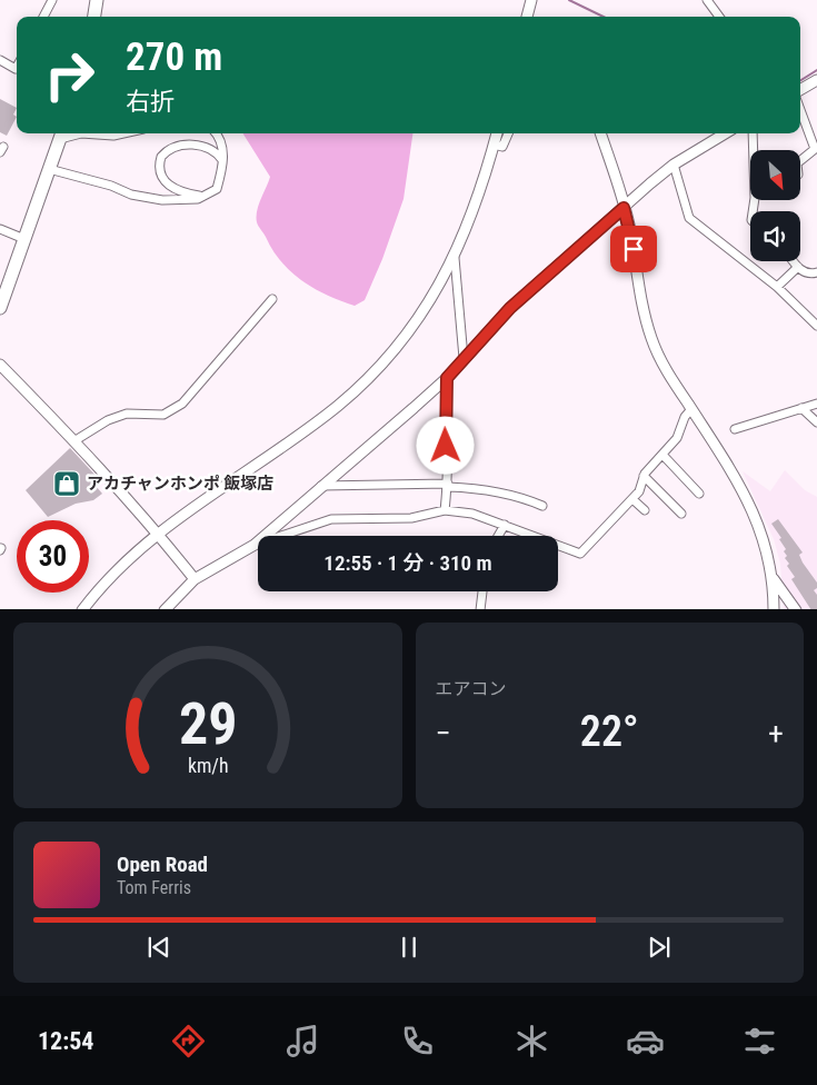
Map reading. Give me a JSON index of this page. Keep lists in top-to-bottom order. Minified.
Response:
{"places":{"shop":["アカチャンホンポ 飯塚店"]},"north":"bottom right","page":{"turn":["270 m","右折"],"limit":"30","trip":"12:55 · 1 分 · 310 m","tile":"エアコン","heat":["−","22°","+"],"song":["Open Road","Tom Ferris"],"tabs":"12:54","gauge":["29","km/h"]}}
